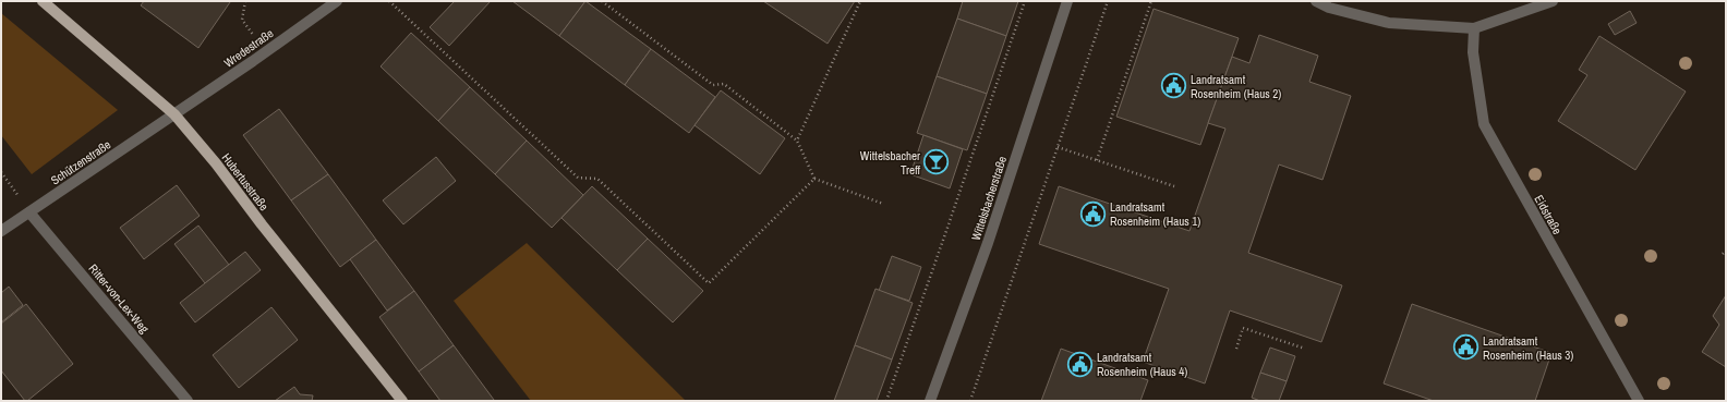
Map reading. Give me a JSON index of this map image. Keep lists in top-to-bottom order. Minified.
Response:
{"streets":{"main road":["Hubertusstraße"],"street":["Wredestraße","Schützenstraße","Wittelsbacherstraße","Eidstraße","Ritter-von-Lex-Weg"]},"crossings":[["Wredestraße","Schützenstraße"],["Wredestraße","Hubertusstraße"],["Schützenstraße","Hubertusstraße"],["Schützenstraße","Ritter-von-Lex-Weg"]],"places":{"public building":["Landratsamt Rosenheim (Haus 2)","Landratsamt Rosenheim (Haus 1)","Landratsamt Rosenheim (Haus 3)","Landratsamt Rosenheim (Haus 4)"],"bar":["Wittelsbacher Treff"]}}
